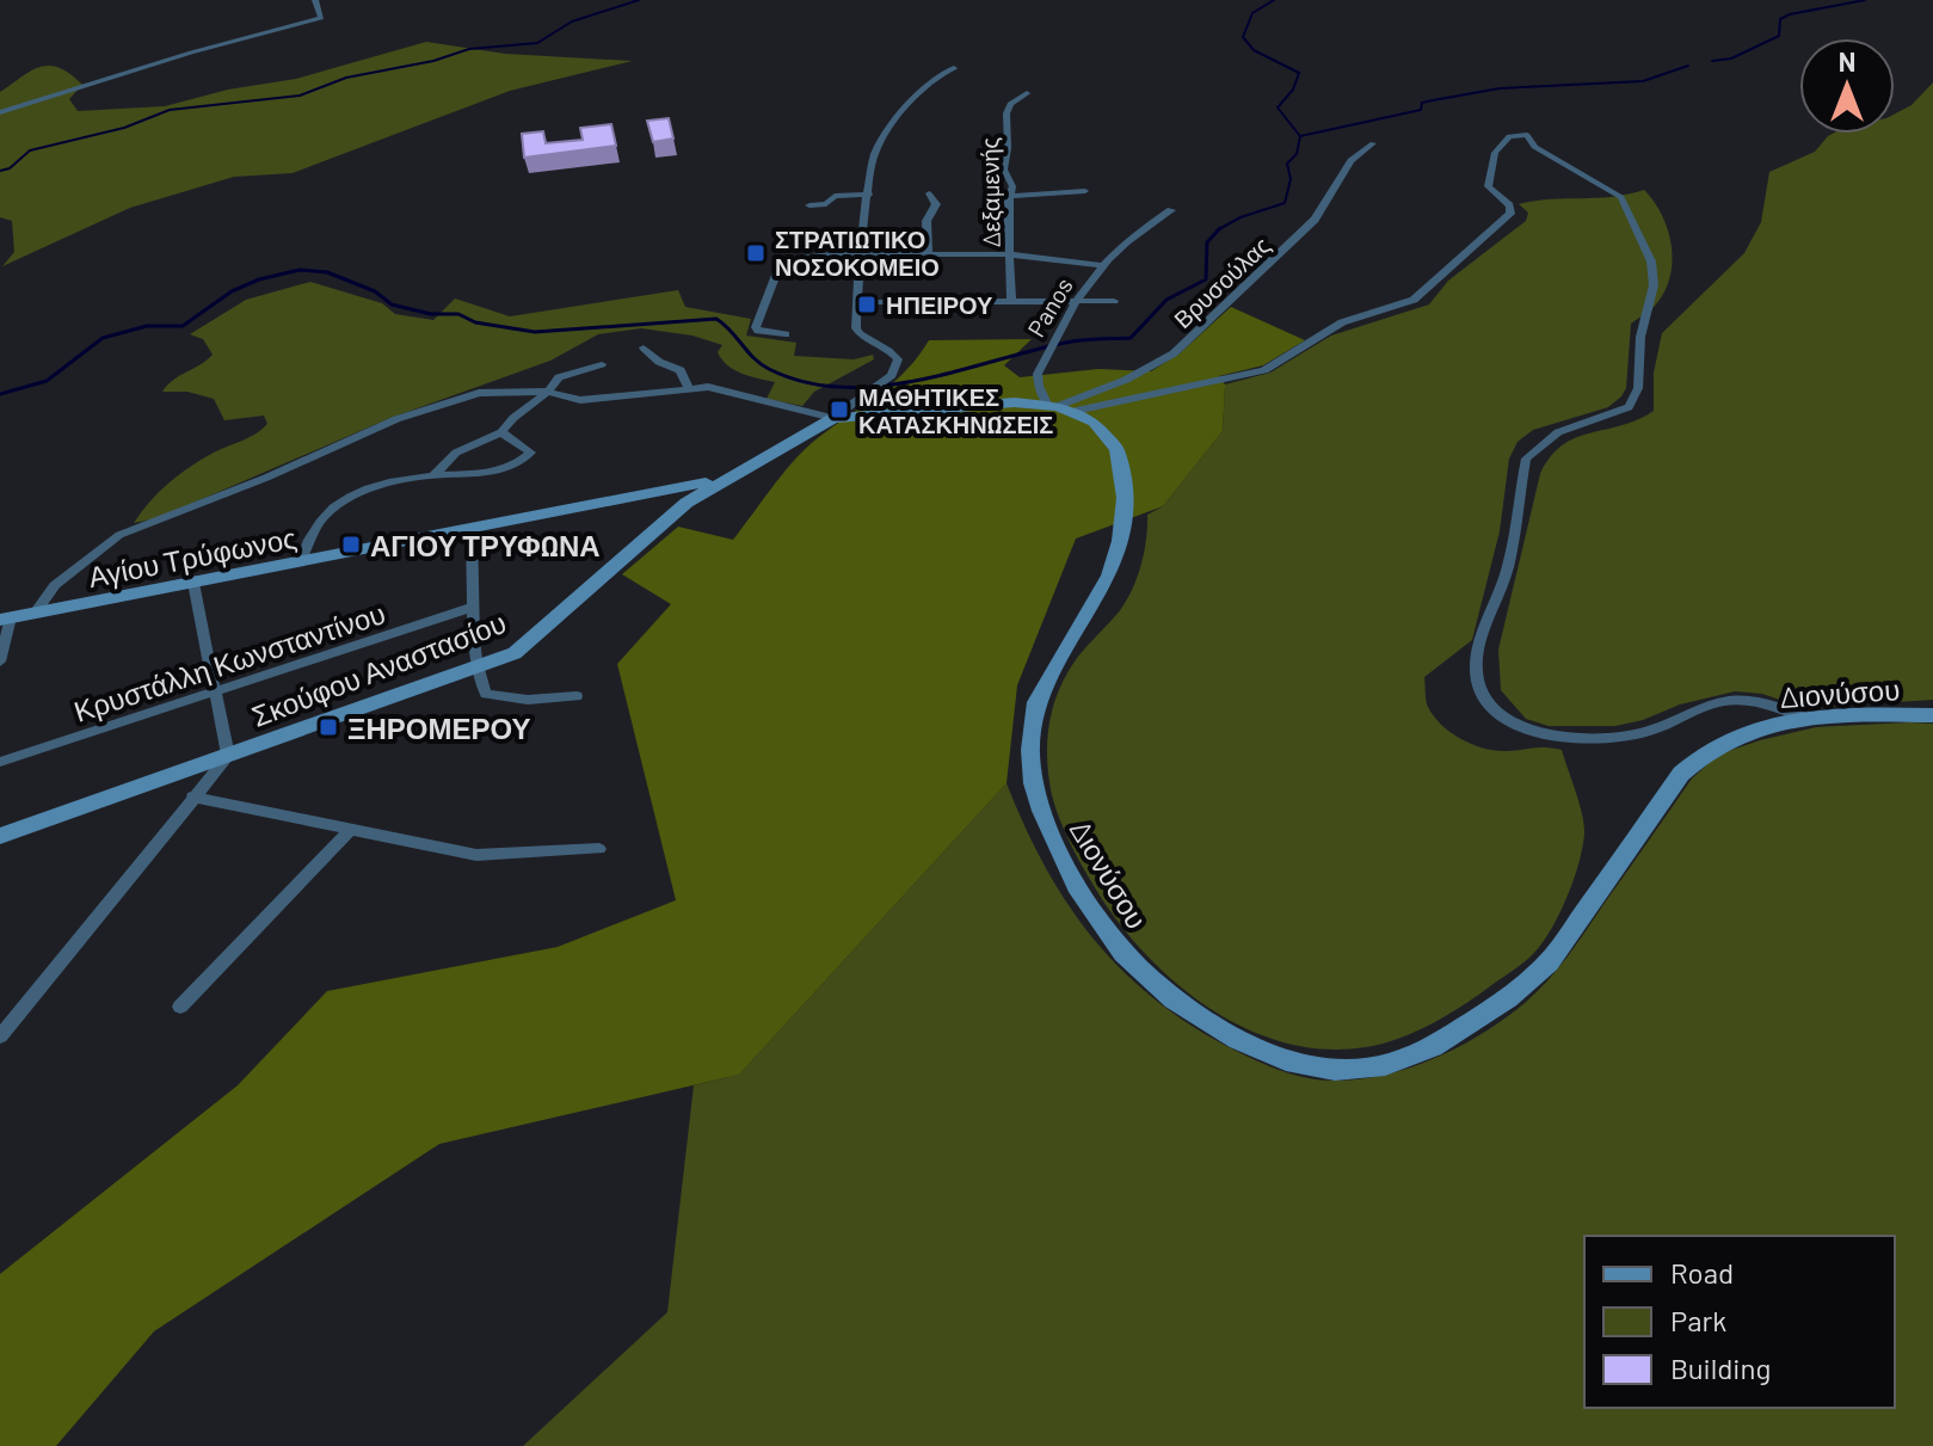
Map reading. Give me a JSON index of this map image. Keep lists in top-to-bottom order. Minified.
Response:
{"streets":{"main road":["Αγίου Τρύφωνος","Σκούφου Αναστασίου","Διονύσου"],"street":["Δεξαμενής","Βρυσούλας","Panos","Κρυστάλλη Κωνσταντίνου"]},"crossings":[["Βρυσούλας","Panos"],["Βρυσούλας","Διονύσου"],["Panos","Διονύσου"],["Αγίου Τρύφωνος","Σκούφου Αναστασίου"]],"places":{"transit":["ΣΤΡΑΤΙΩΤΙΚΟ ΝΟΣΟΚΟΜΕΙΟ","ΗΠΕΙΡΟΥ","ΜΑΘΗΤΙΚΕΣ ΚΑΤΑΣΚΗΝΏΣΕΙΣ","ΑΓΙΟΥ ΤΡΥΦΩΝΑ","ΞΗΡΟΜΕΡΟΥ"]},"legend":["Road","Park","Building"],"north":"top"}
